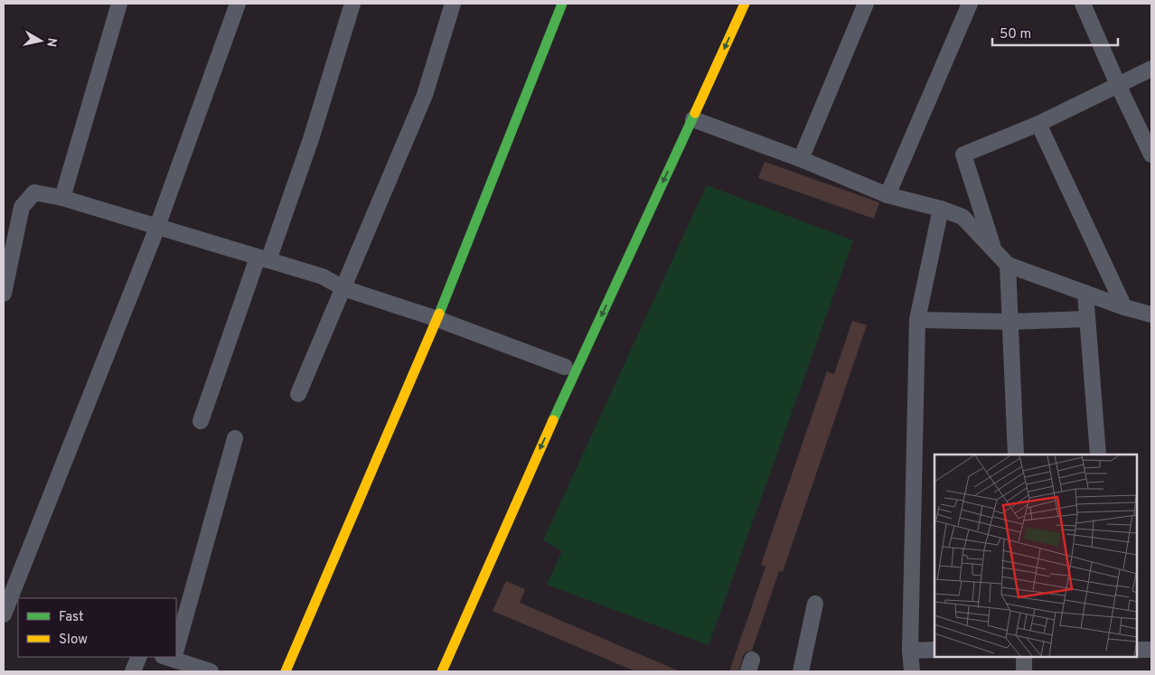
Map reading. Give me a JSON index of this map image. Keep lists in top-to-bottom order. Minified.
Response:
{"legend":["Fast","Slow"],"scale_bar":"50 m","north":"right"}
